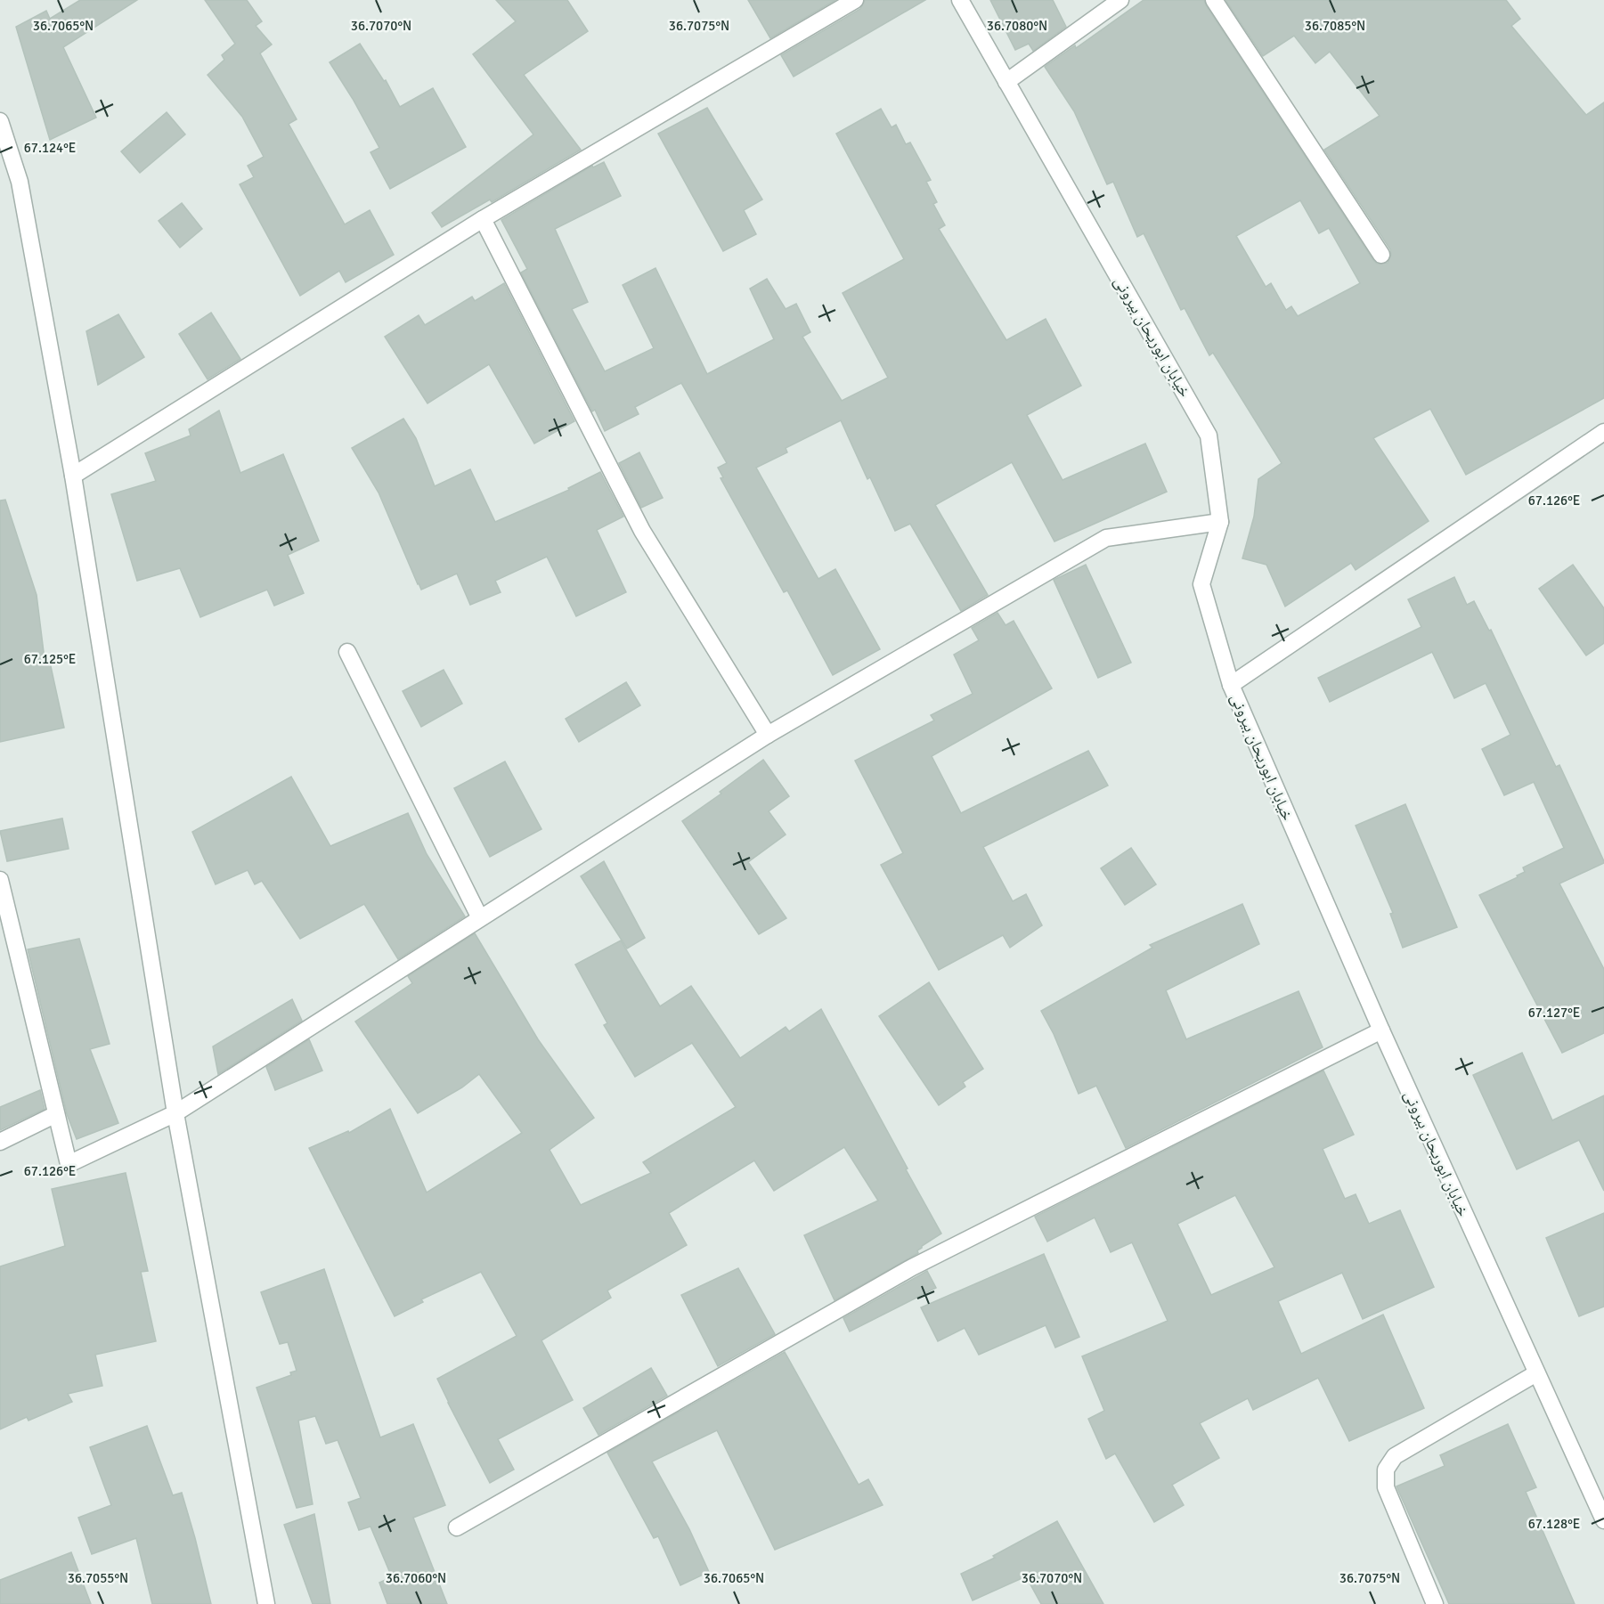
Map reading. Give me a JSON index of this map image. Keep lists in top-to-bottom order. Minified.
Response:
{"streets":{"street":["خیابان ابوریحان بیرونی"]},"coordinates":["36.7065°N","36.7070°N","36.7075°N","36.7080°N","36.7085°N","67.124°E","67.126°E","67.125°E","67.127°E","67.128°E","36.7055°N","36.7060°N"]}
